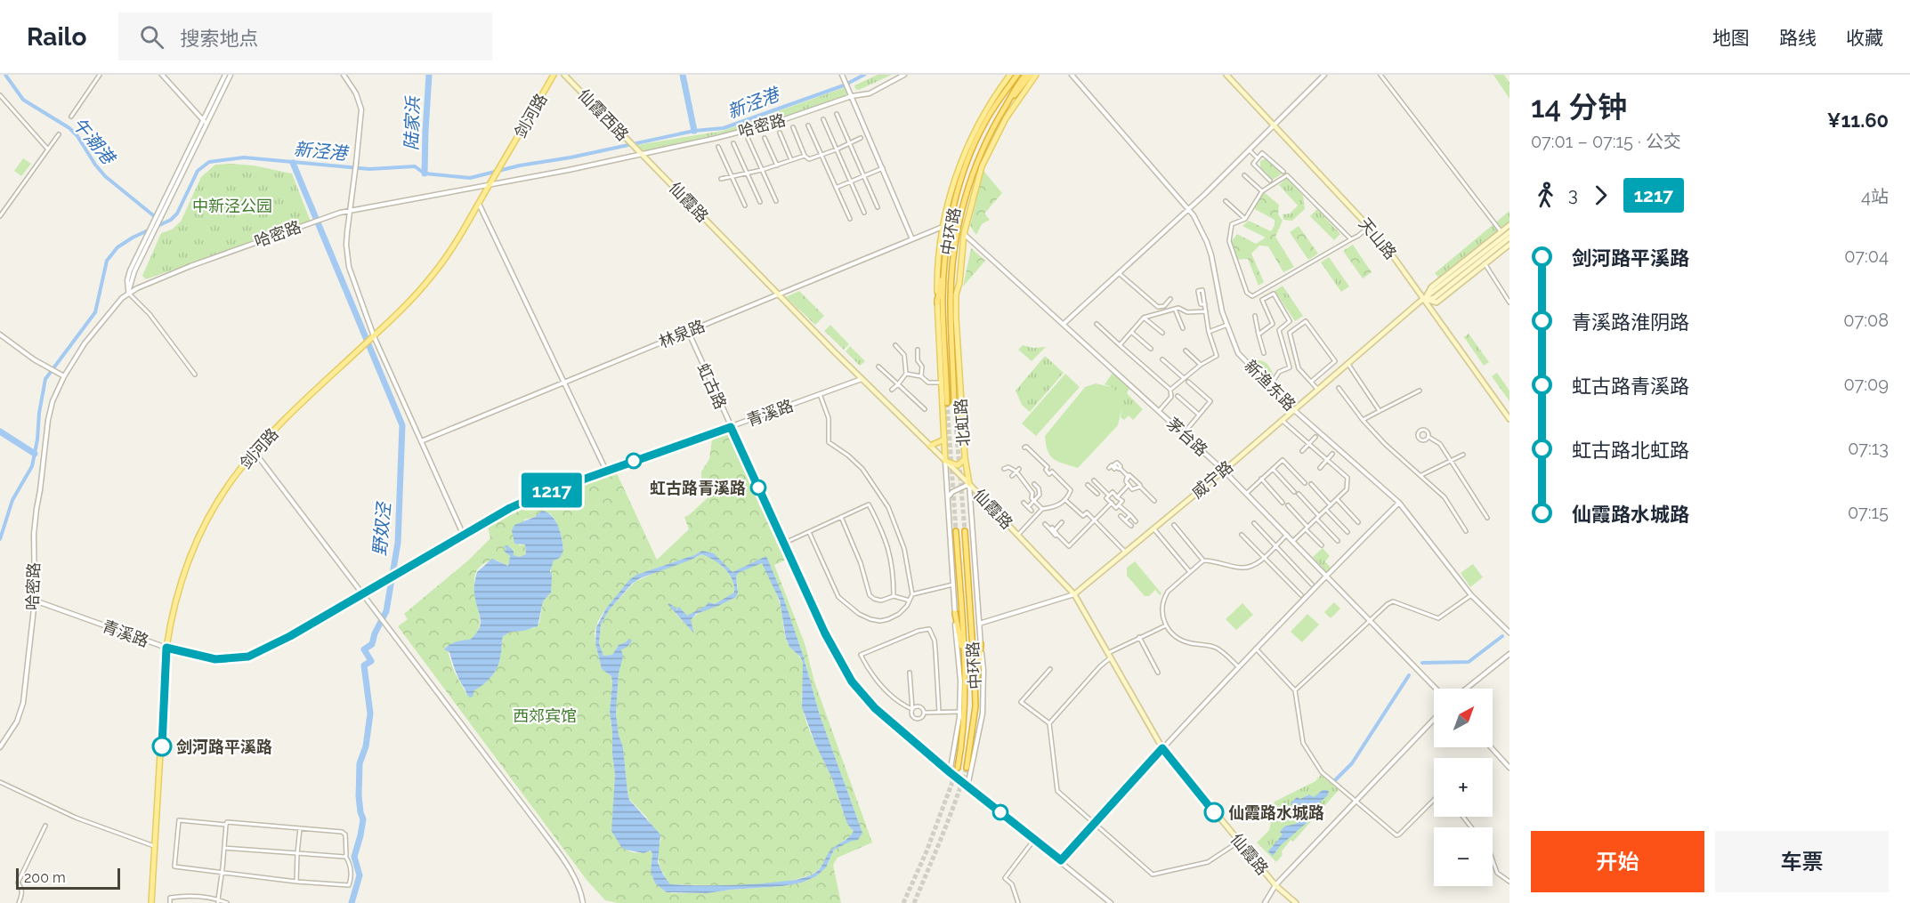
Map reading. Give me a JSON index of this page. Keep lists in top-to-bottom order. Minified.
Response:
{"streets":{"highway":["中环路"],"main road":["仙霞西路","剑河路","仙霞路","天山路","北虹路","威宁路"],"street":["哈密路","林泉路","新渔东路","虹古路","青溪路","茅台路"]},"crossings":[["仙霞西路","哈密路"],["仙霞西路","仙霞路"],["剑河路","哈密路"],["剑河路","青溪路"],["哈密路","仙霞路"],["哈密路","青溪路"],["仙霞路","林泉路"],["仙霞路","青溪路"],["仙霞路","北虹路"],["仙霞路","威宁路"],["天山路","威宁路"],["林泉路","虹古路"],["林泉路","北虹路"],["新渔东路","威宁路"],["虹古路","青溪路"],["虹古路","北虹路"],["北虹路","茅台路"],["北虹路","威宁路"],["茅台路","威宁路"]],"water":["新泾港","陆家浜","午潮港","野奴泾"],"parks":["中新泾公园","西郊宾馆"],"places":["虹古路青溪路","剑河路平溪路","仙霞路水城路"],"lines":["bus line 1217"],"scale_bar":"200 m","north":"top right","page":{"header":"Railo","search":"搜索地点","nav":["地图","路线","收藏"],"on_map":"1217","heading":["14 分钟","07:01 – 07:15 · 公交","¥11.60"],"legs":["3","1217","4站"],"list":[{"name":"剑河路平溪路","value":"07:04"},{"name":"青溪路淮阴路","value":"07:08"},{"name":"虹古路青溪路","value":"07:09"},{"name":"虹古路北虹路","value":"07:13"},{"name":"仙霞路水城路","value":"07:15"}],"map_buttons":["+","−"],"buttons":["开始","车票"],"scale":"200 m"}}
